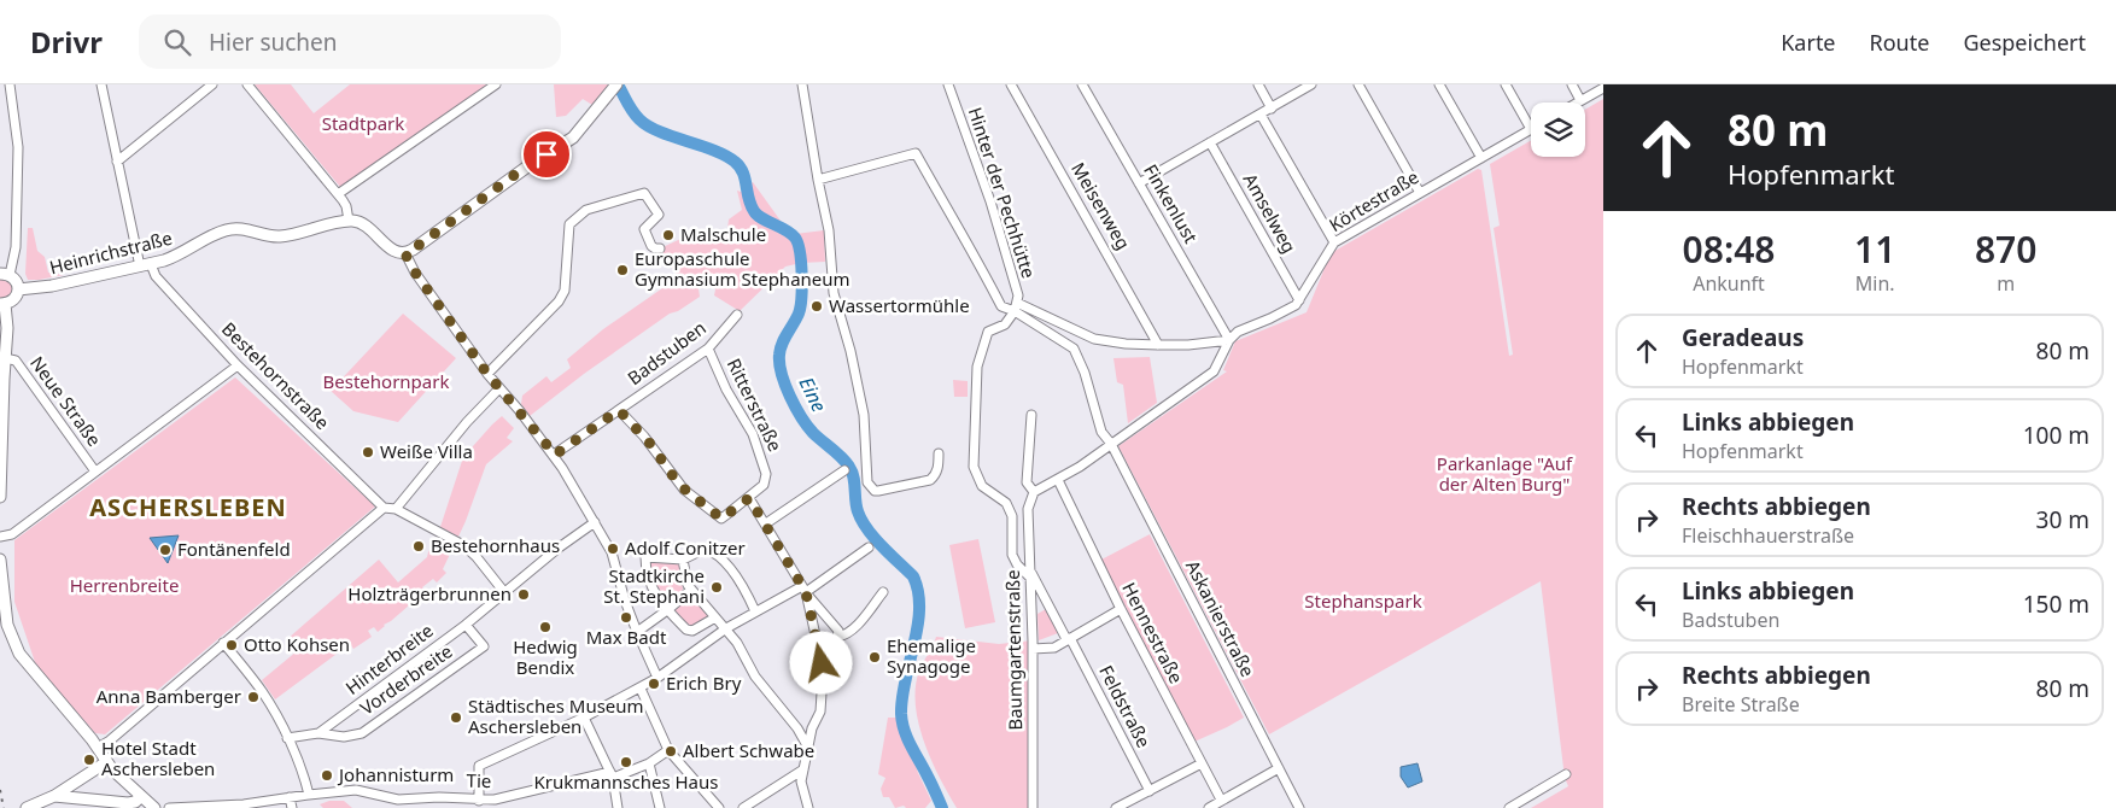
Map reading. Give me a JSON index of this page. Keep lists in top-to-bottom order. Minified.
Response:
{"streets":{"main road":["Heinrichstraße"],"street":["Hinter der Pechhütte","Körtestraße","Finkenlust","Meisenweg","Amselweg","Badstuben","Bestehornstraße","Neue Straße","Ritterstraße","Askanierstraße","Hennestraße","Baumgartenstraße","Hinterbreite","Vorderbreite","Feldstraße","Tie"]},"crossings":[["Hinter der Pechhütte","Feldstraße"],["Körtestraße","Finkenlust"],["Körtestraße","Amselweg"],["Heinrichstraße","Bestehornstraße"],["Badstuben","Ritterstraße"],["Baumgartenstraße","Feldstraße"],["Hinterbreite","Vorderbreite"]],"districts":["ASCHERSLEBEN"],"water":["Eine"],"parks":["Stadtpark","Bestehornpark","Parkanlage \"Auf der Alten Burg\"","Herrenbreite","Stephanspark"],"places":["Malschule","Europaschule Gymnasium Stephaneum","Wassertormühle","Weiße Villa","Bestehornhaus","Adolf Conitzer","Fontänenfeld","Stadtkirche St. Stephani","Holzträgerbrunnen","Max Badt","Hedwig Bendix","Otto Kohsen","Ehemalige Synagoge","Erich Bry","Anna Bamberger","Städtisches Museum Aschersleben","Albert Schwabe","Hotel Stadt Aschersleben","Krukmannsches Haus","Johannisturm"],"page":{"header":"Drivr","search":"Hier suchen","nav":["Karte","Route","Gespeichert"],"turn":["80 m","Hopfenmarkt"],"eta":["08:48","Ankunft","11","Min.","870","m"],"list":[{"name":"Geradeaus","note":"Hopfenmarkt","value":"80 m"},{"name":"Links abbiegen","note":"Hopfenmarkt","value":"100 m"},{"name":"Rechts abbiegen","note":"Fleischhauerstraße","value":"30 m"},{"name":"Links abbiegen","note":"Badstuben","value":"150 m"},{"name":"Rechts abbiegen","note":"Breite Straße","value":"80 m"}]}}
